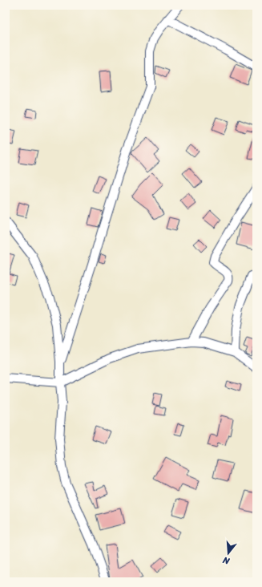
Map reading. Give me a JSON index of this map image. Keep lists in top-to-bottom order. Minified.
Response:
{"north":"bottom"}
